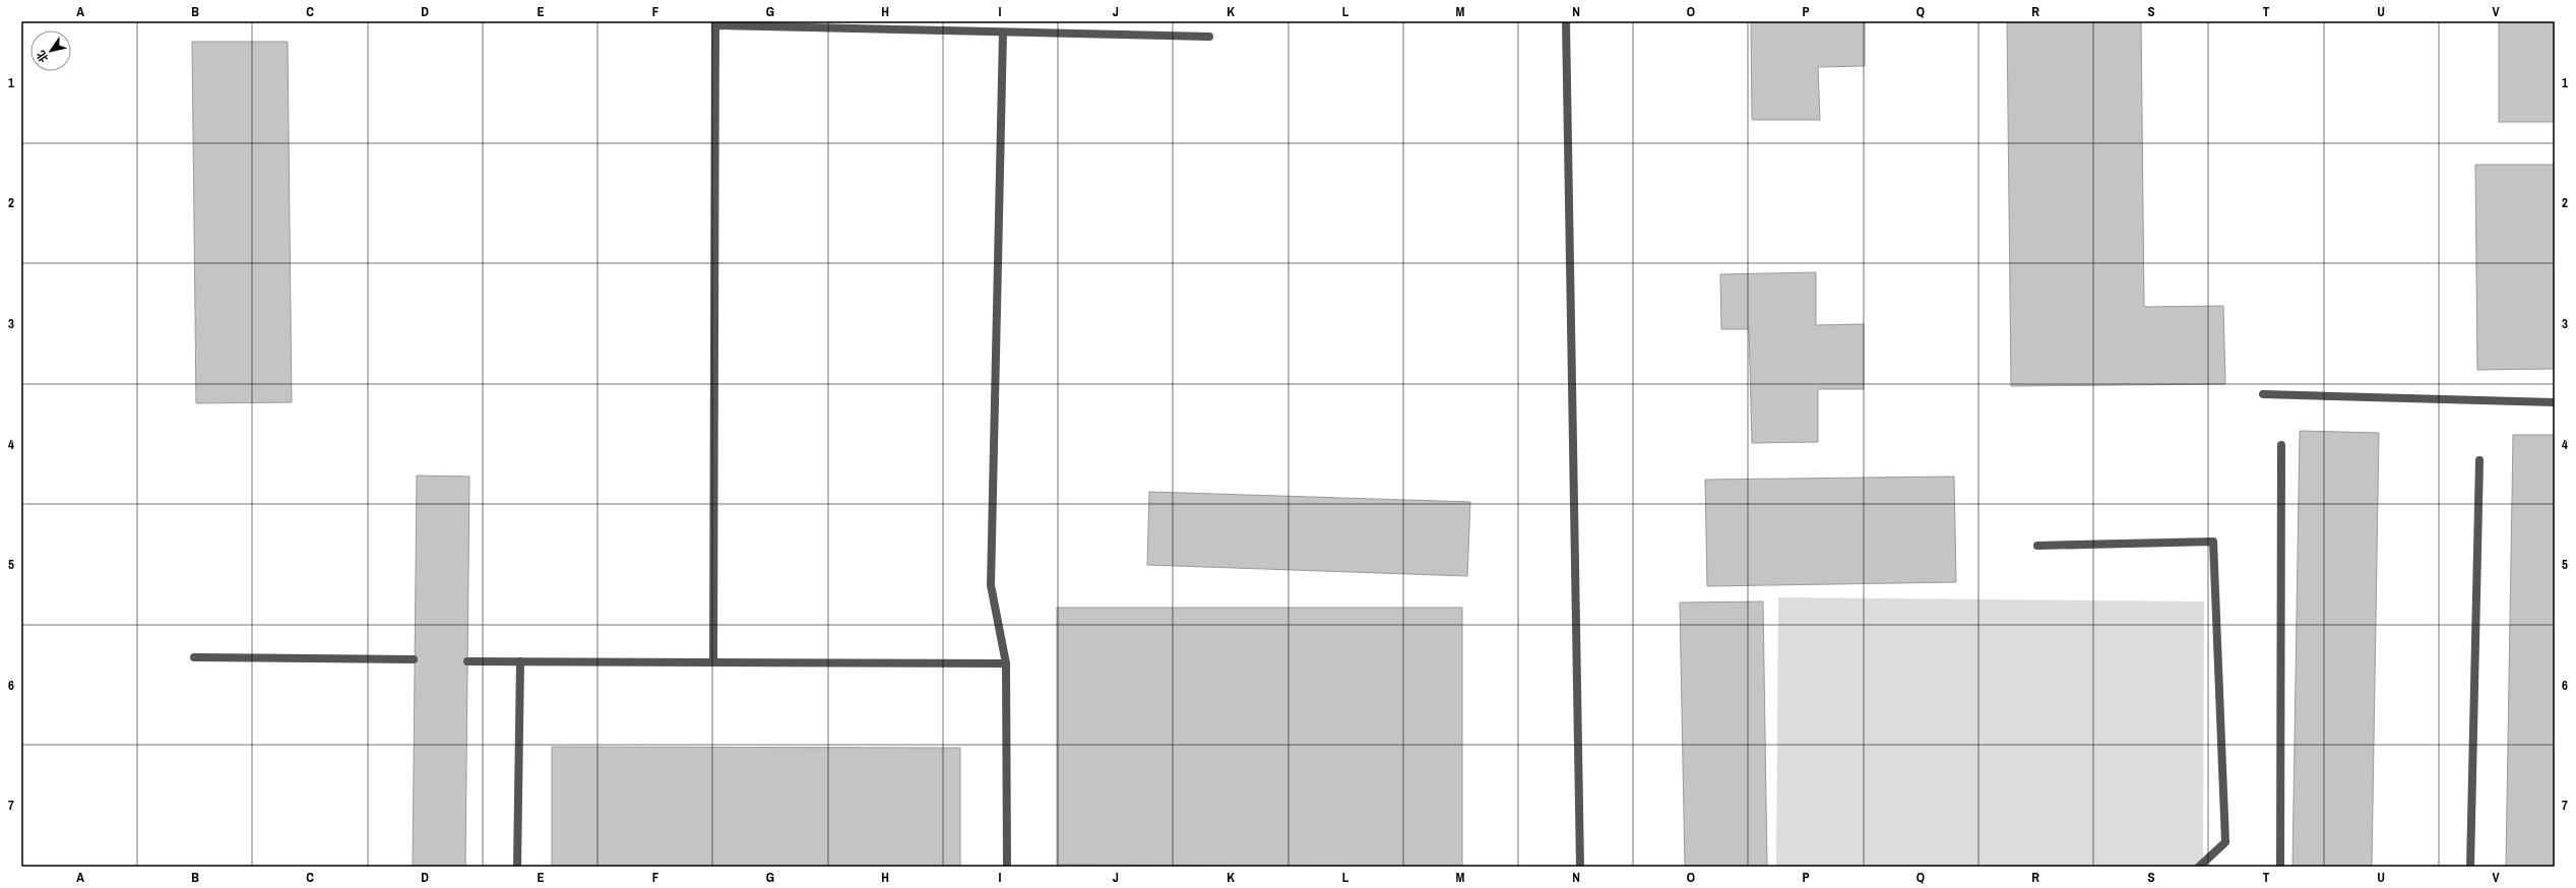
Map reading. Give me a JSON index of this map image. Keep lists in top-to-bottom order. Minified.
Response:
{"north":"bottom left","grid":{"columns":["A","B","C","D","E","F","G","H","I","J","K","L","M","N","O","P","Q","R","S","T","U","V"],"rows":["1","2","3","4","5","6","7"]}}
